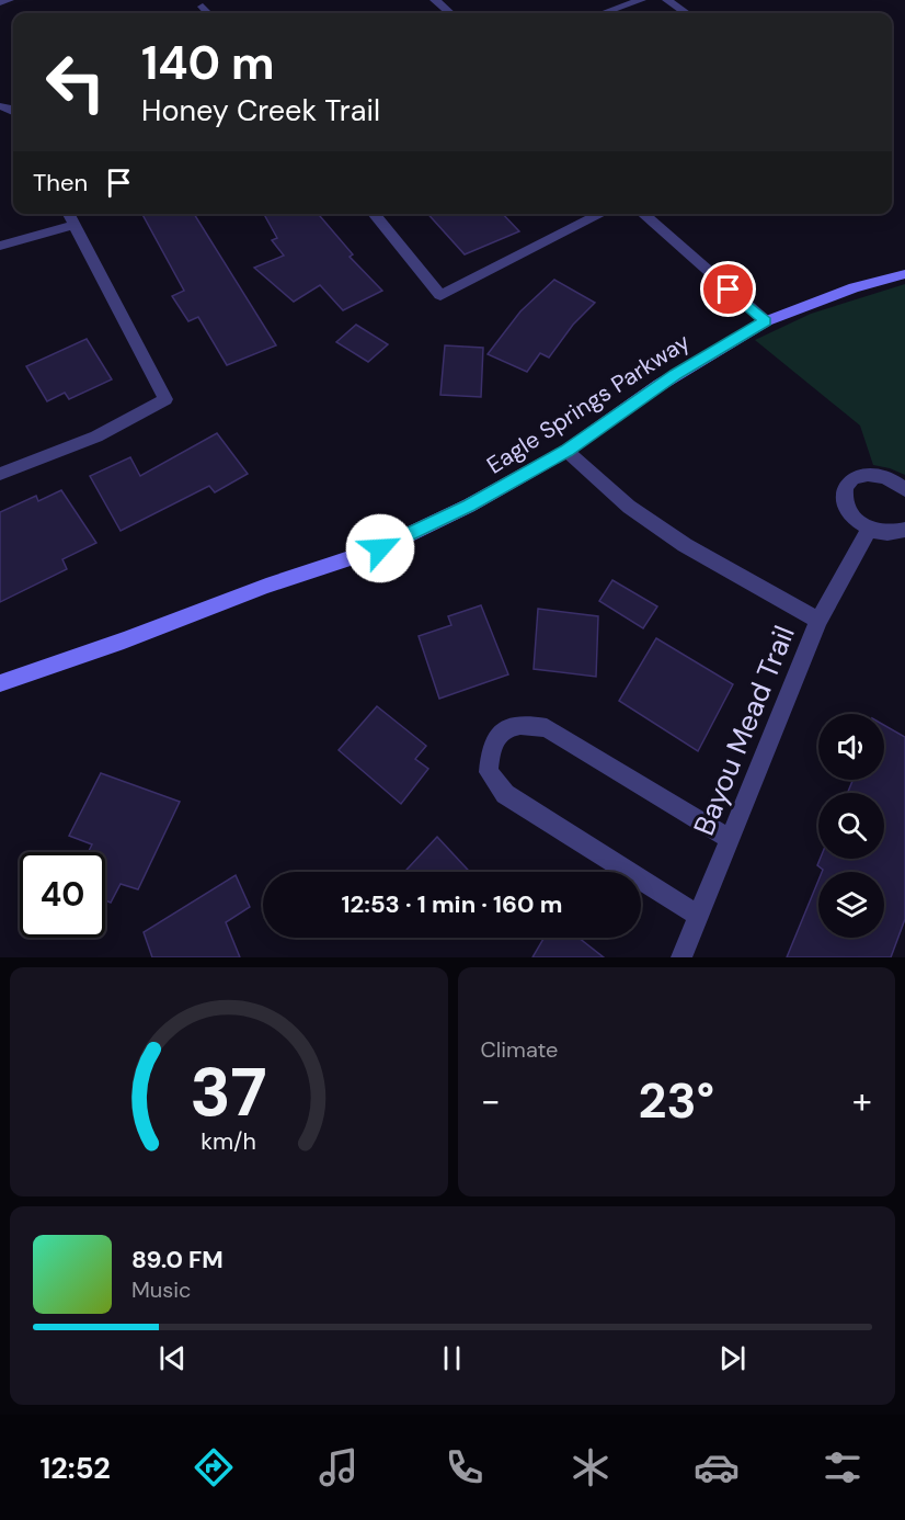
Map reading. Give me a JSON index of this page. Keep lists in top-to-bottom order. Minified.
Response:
{"streets":{"street":["Eagle Springs Parkway","Bayou Mead Trail"]},"page":{"turn":["140 m","Honey Creek Trail"],"then":"Then","limit":"40","trip":"12:53 · 1 min · 160 m","tile":"Climate","heat":["−","23°","+"],"song":["89.0 FM","Music"],"tabs":"12:52","gauge":["37","km/h"]}}
